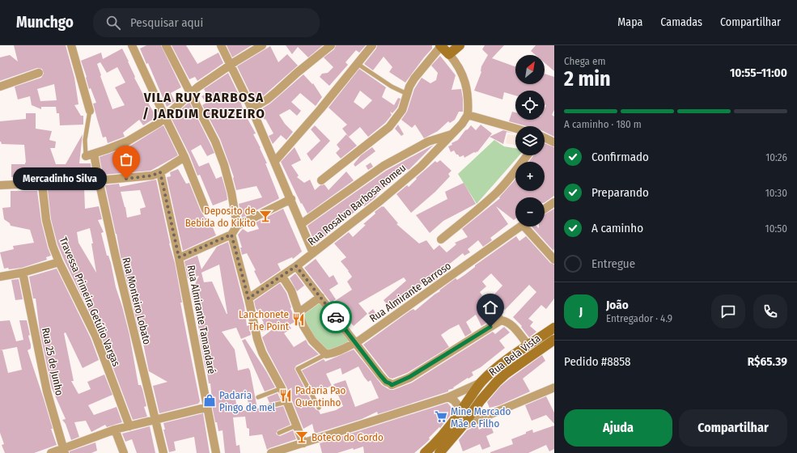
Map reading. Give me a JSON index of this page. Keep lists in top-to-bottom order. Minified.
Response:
{"streets":{"street":["Rua Rosalvo Barbosa Romeu","Rua Almirante Barroso","Rua Monteiro Lobato","Travessa Primeira Getúlio Vargas","Rua Almirante Tamandaré","Rua Bela Vista","Rua 25 de Junho"]},"districts":["VILA RUY BARBOSA / JARDIM CRUZEIRO"],"places":{"other":["Mercadinho Silva"],"bar":["Deposito de Bebida do Kikito","Boteco do Gordo"],"restaurant":["Lanchonete The Point","Padaria Pao Quentinho"],"shop":["Padaria Pingo de mel"],"supermarket":["Mine Mercado Mãe e Filho"]},"north":"top right","page":{"header":"Munchgo","search":"Pesquisar aqui","nav":["Mapa","Camadas","Compartilhar"],"heading":["2 min","Chega em","10:55–11:00"],"panel":["João","Entregador · 4.9","Pedido #8858","R$65.39"],"map_buttons":["+","−"],"bar":"A caminho · 180 m","list":[["Confirmado","10:26"],["Preparando","10:30"],["A caminho","10:50"],"Entregue"],"bubble":"Mercadinho Silva","round":"J","buttons":["Ajuda","Compartilhar"]}}
